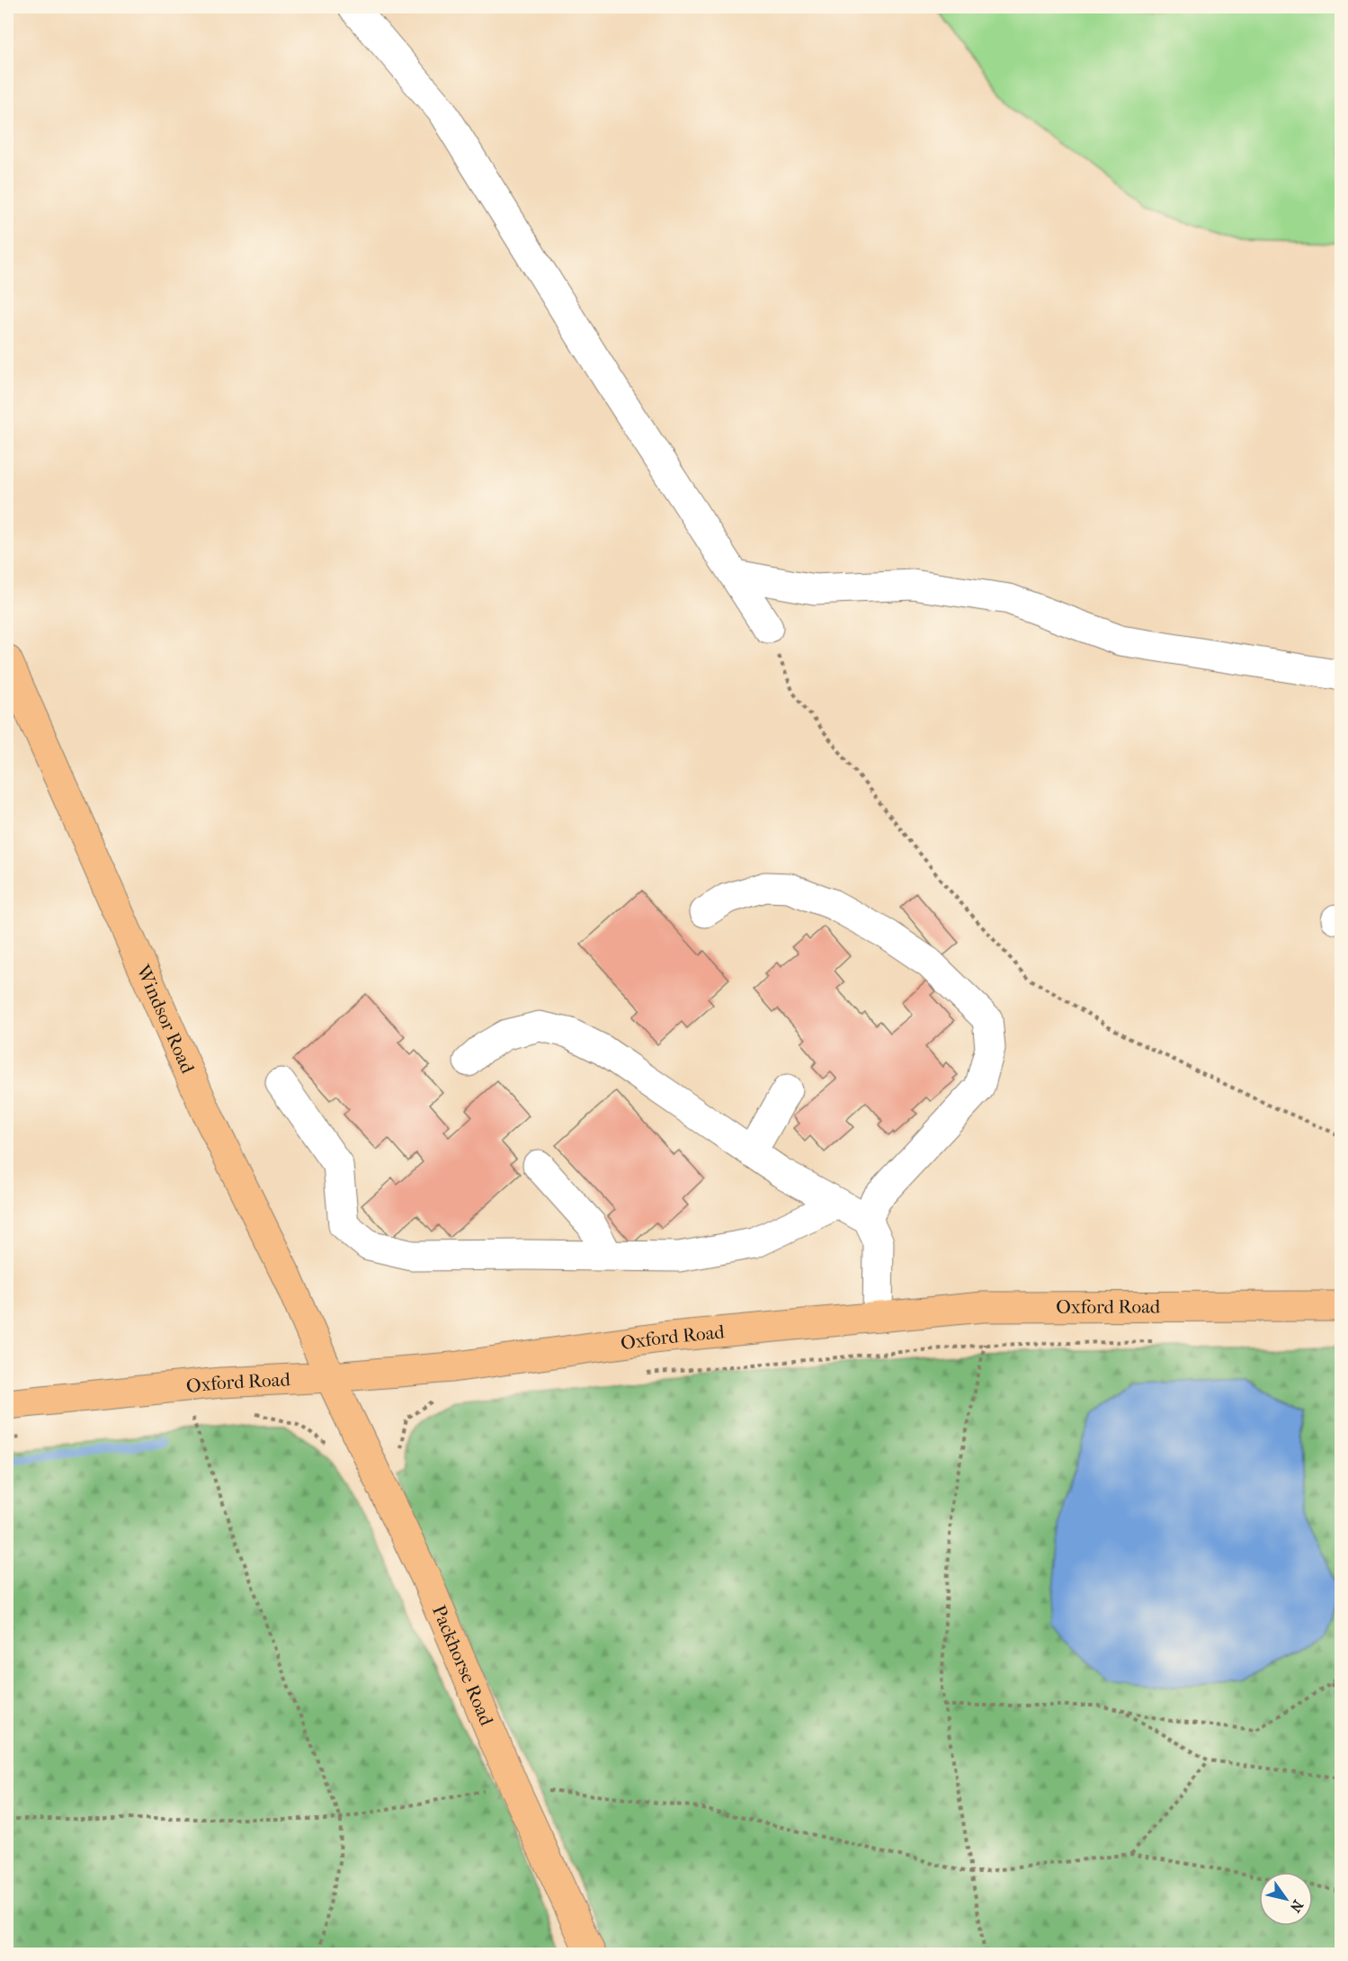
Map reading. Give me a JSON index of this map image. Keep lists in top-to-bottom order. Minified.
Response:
{"streets":{"main road":["Windsor Road","Oxford Road","Packhorse Road"]},"crossings":[["Windsor Road","Oxford Road"],["Windsor Road","Packhorse Road"],["Oxford Road","Packhorse Road"]],"north":"bottom right"}
